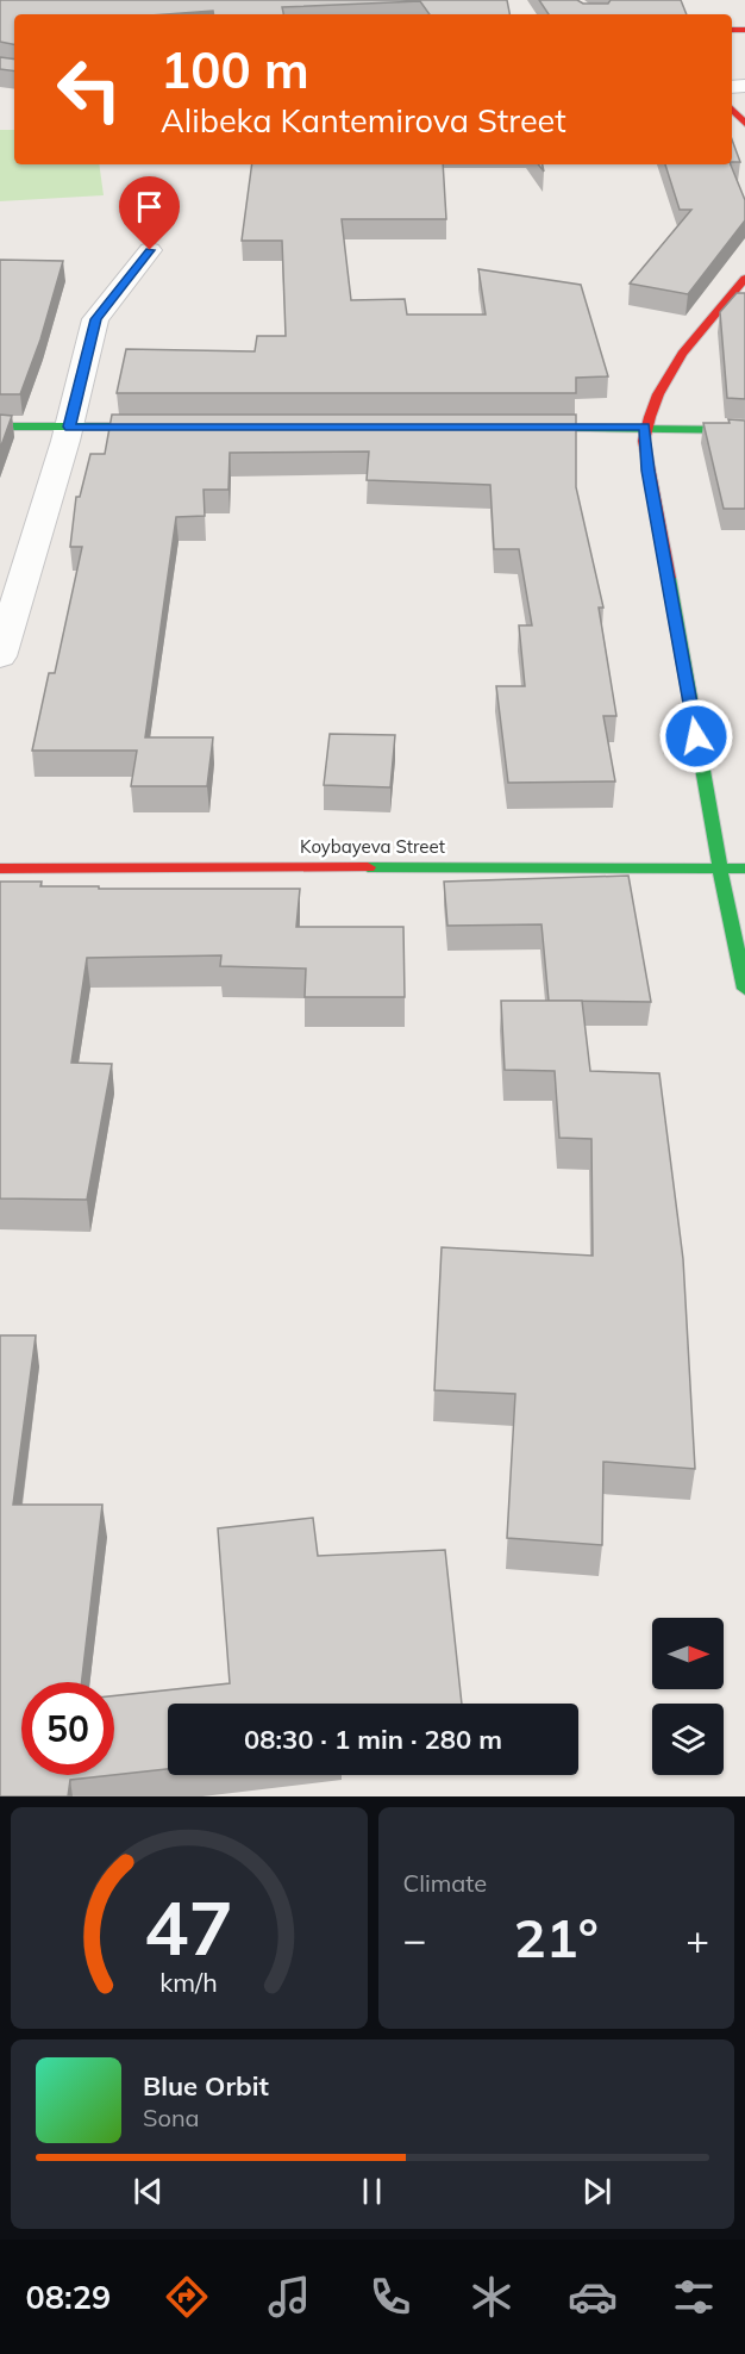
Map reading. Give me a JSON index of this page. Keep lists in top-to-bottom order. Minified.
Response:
{"streets":{"main road":["Koybayeva Street"]},"north":"right","page":{"turn":["100 m","Alibeka Kantemirova Street"],"limit":"50","trip":"08:30 · 1 min · 280 m","tile":"Climate","heat":["−","21°","+"],"song":["Blue Orbit","Sona"],"tabs":"08:29","gauge":["47","km/h"]}}
